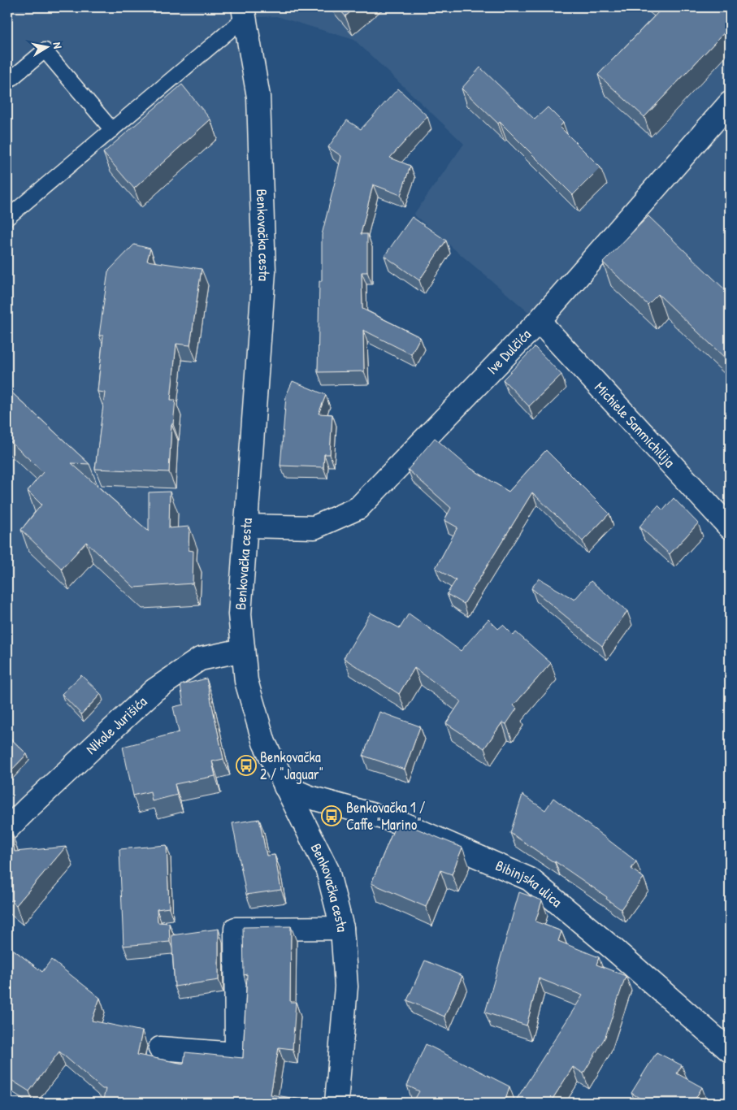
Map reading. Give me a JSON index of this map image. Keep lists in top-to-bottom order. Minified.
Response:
{"streets":{"street":["Benkovačka cesta","Ive Dulčića","Michiele Sanmichilija","Nikole Jurišića","Bibinjska ulica"]},"crossings":[["Benkovačka cesta","Ive Dulčića"],["Benkovačka cesta","Nikole Jurišića"],["Benkovačka cesta","Bibinjska ulica"],["Ive Dulčića","Michiele Sanmichilija"]],"places":{"bus stop":["Benkovačka 2 / \"Jaguar\"","Benkovačka 1 / Caffe \"Marino\""]},"north":"right"}
